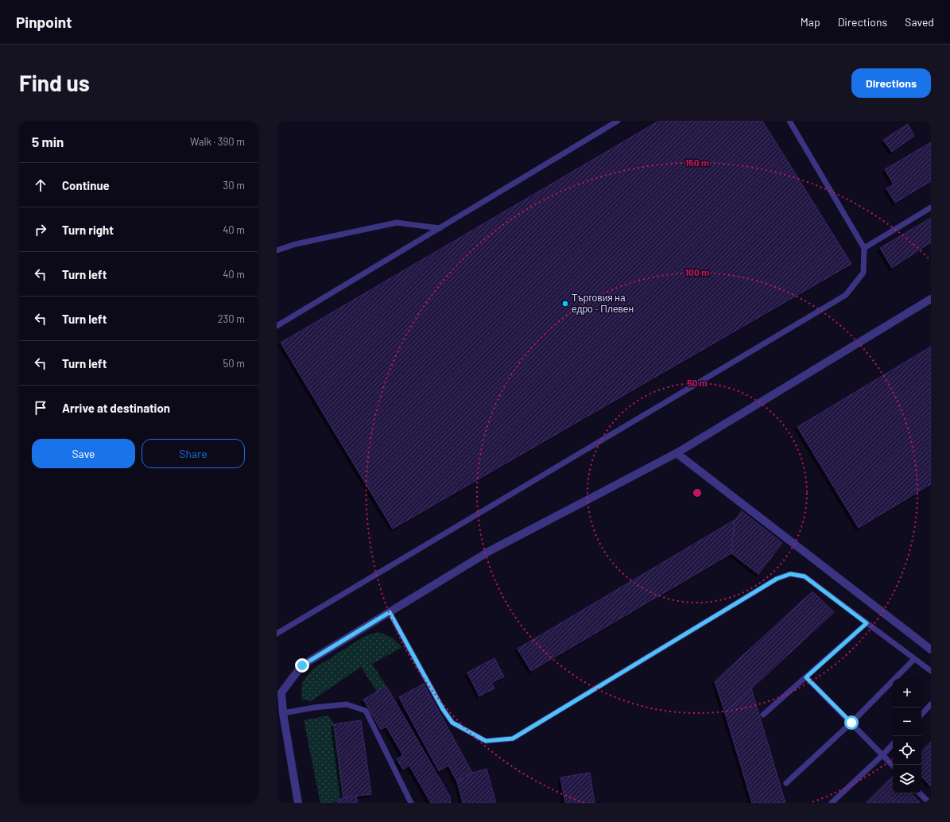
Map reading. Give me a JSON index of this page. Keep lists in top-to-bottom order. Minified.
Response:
{"places":["Търговия на едро - Плевен"],"page":{"header":"Pinpoint","nav":["Map","Directions","Saved"],"buttons":["Directions",["Save","Share"]],"title":"Find us","heading":["5 min","Walk · 390 m"],"list":[["Continue","30 m"],["Turn right","40 m"],["Turn left","40 m"],["Turn left","230 m"],["Turn left","50 m"],"Arrive at destination"],"map_buttons":["+","−"]},"rings":["150 m","100 m","50 m"]}
